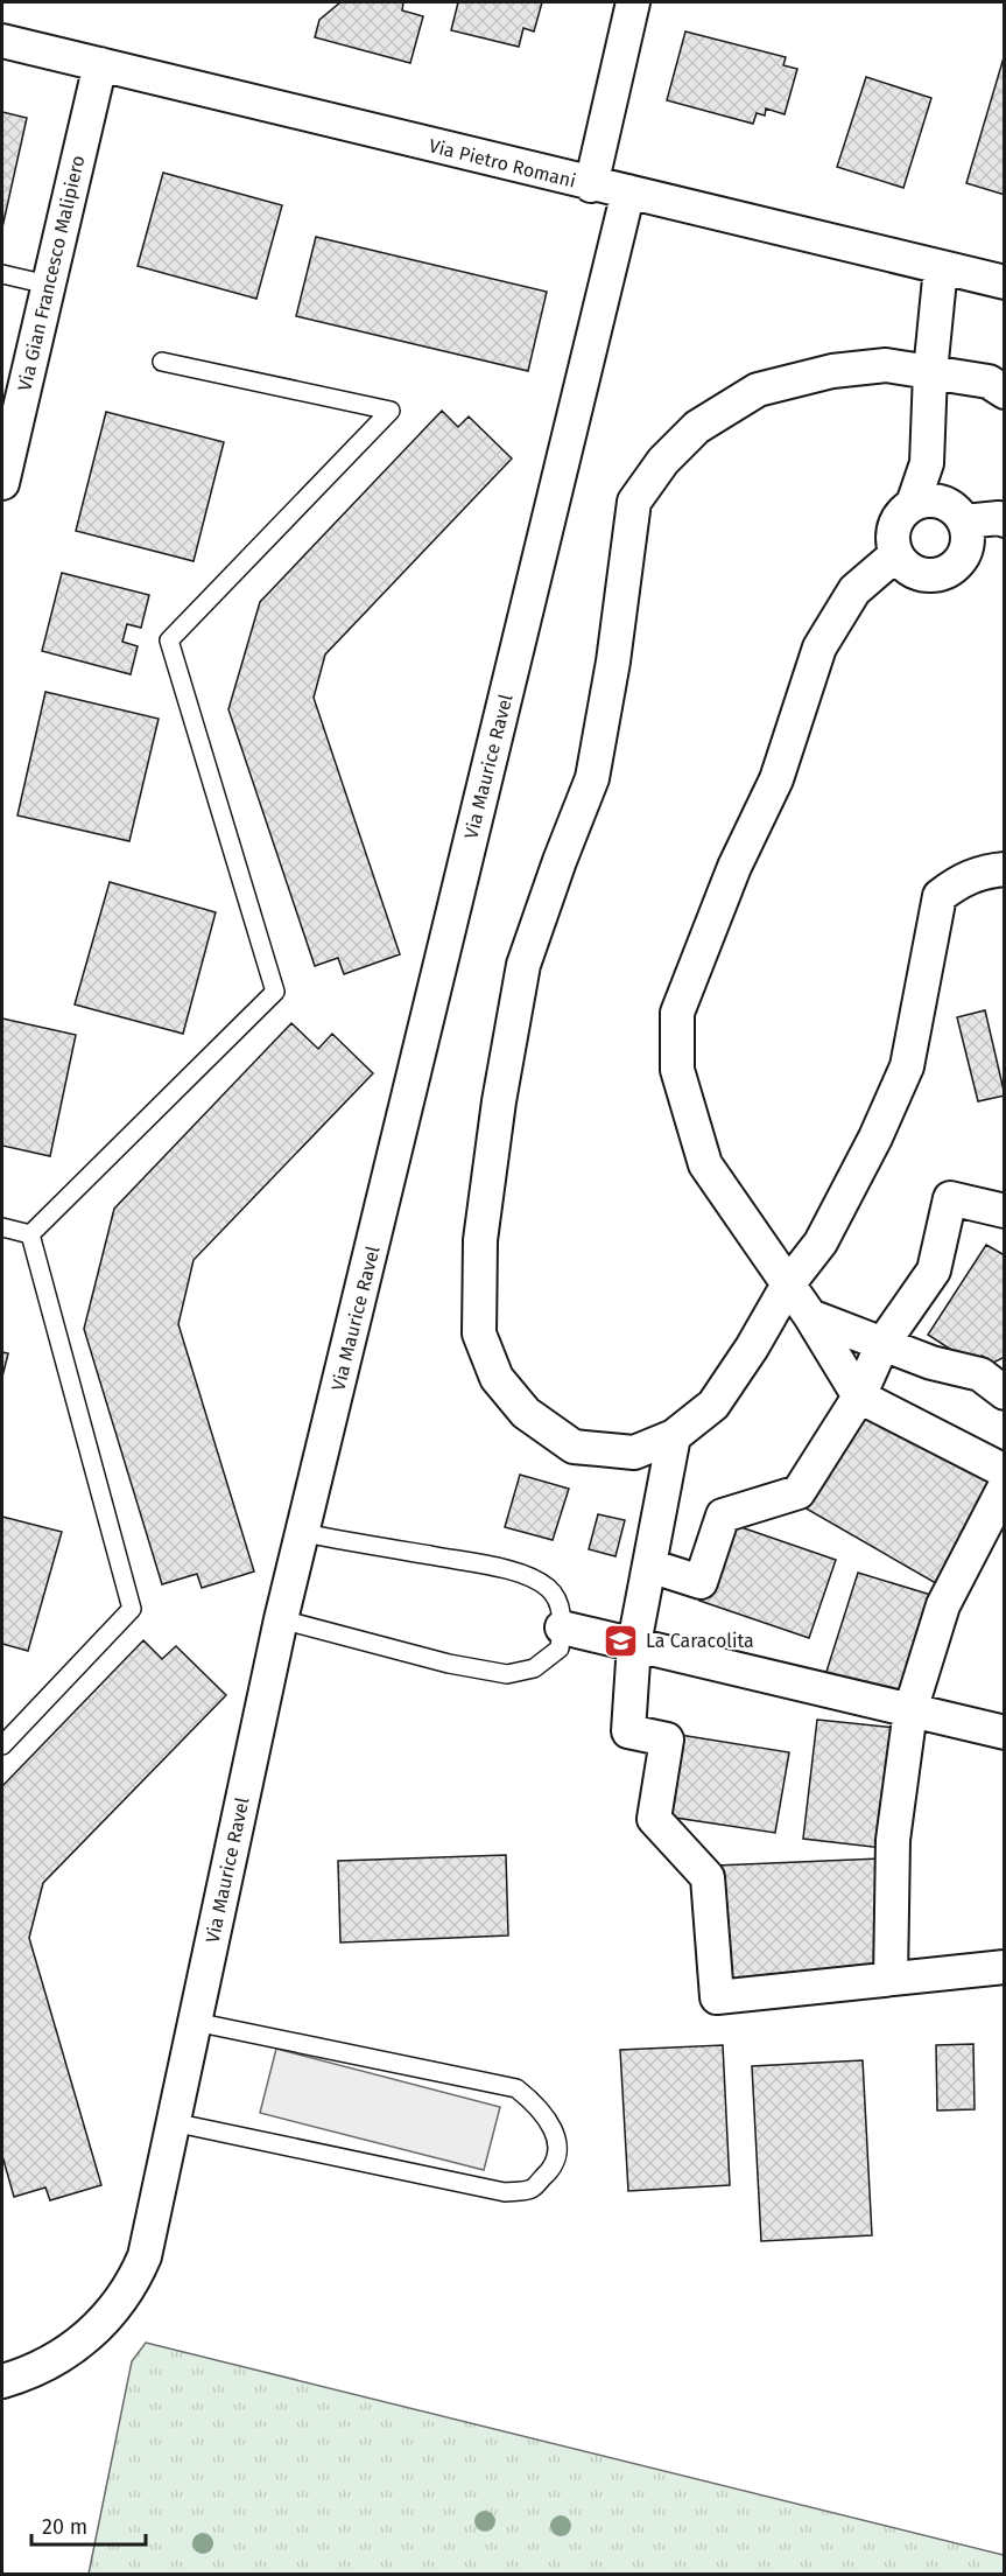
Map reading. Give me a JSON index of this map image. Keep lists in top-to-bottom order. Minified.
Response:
{"streets":{"street":["Via Pietro Romani","Via Gian Francesco Malipiero","Via Maurice Ravel"]},"crossings":[["Via Pietro Romani","Via Gian Francesco Malipiero"],["Via Pietro Romani","Via Maurice Ravel"]],"places":{"school or university":["La Caracolita"]},"scale_bar":"20 m"}
